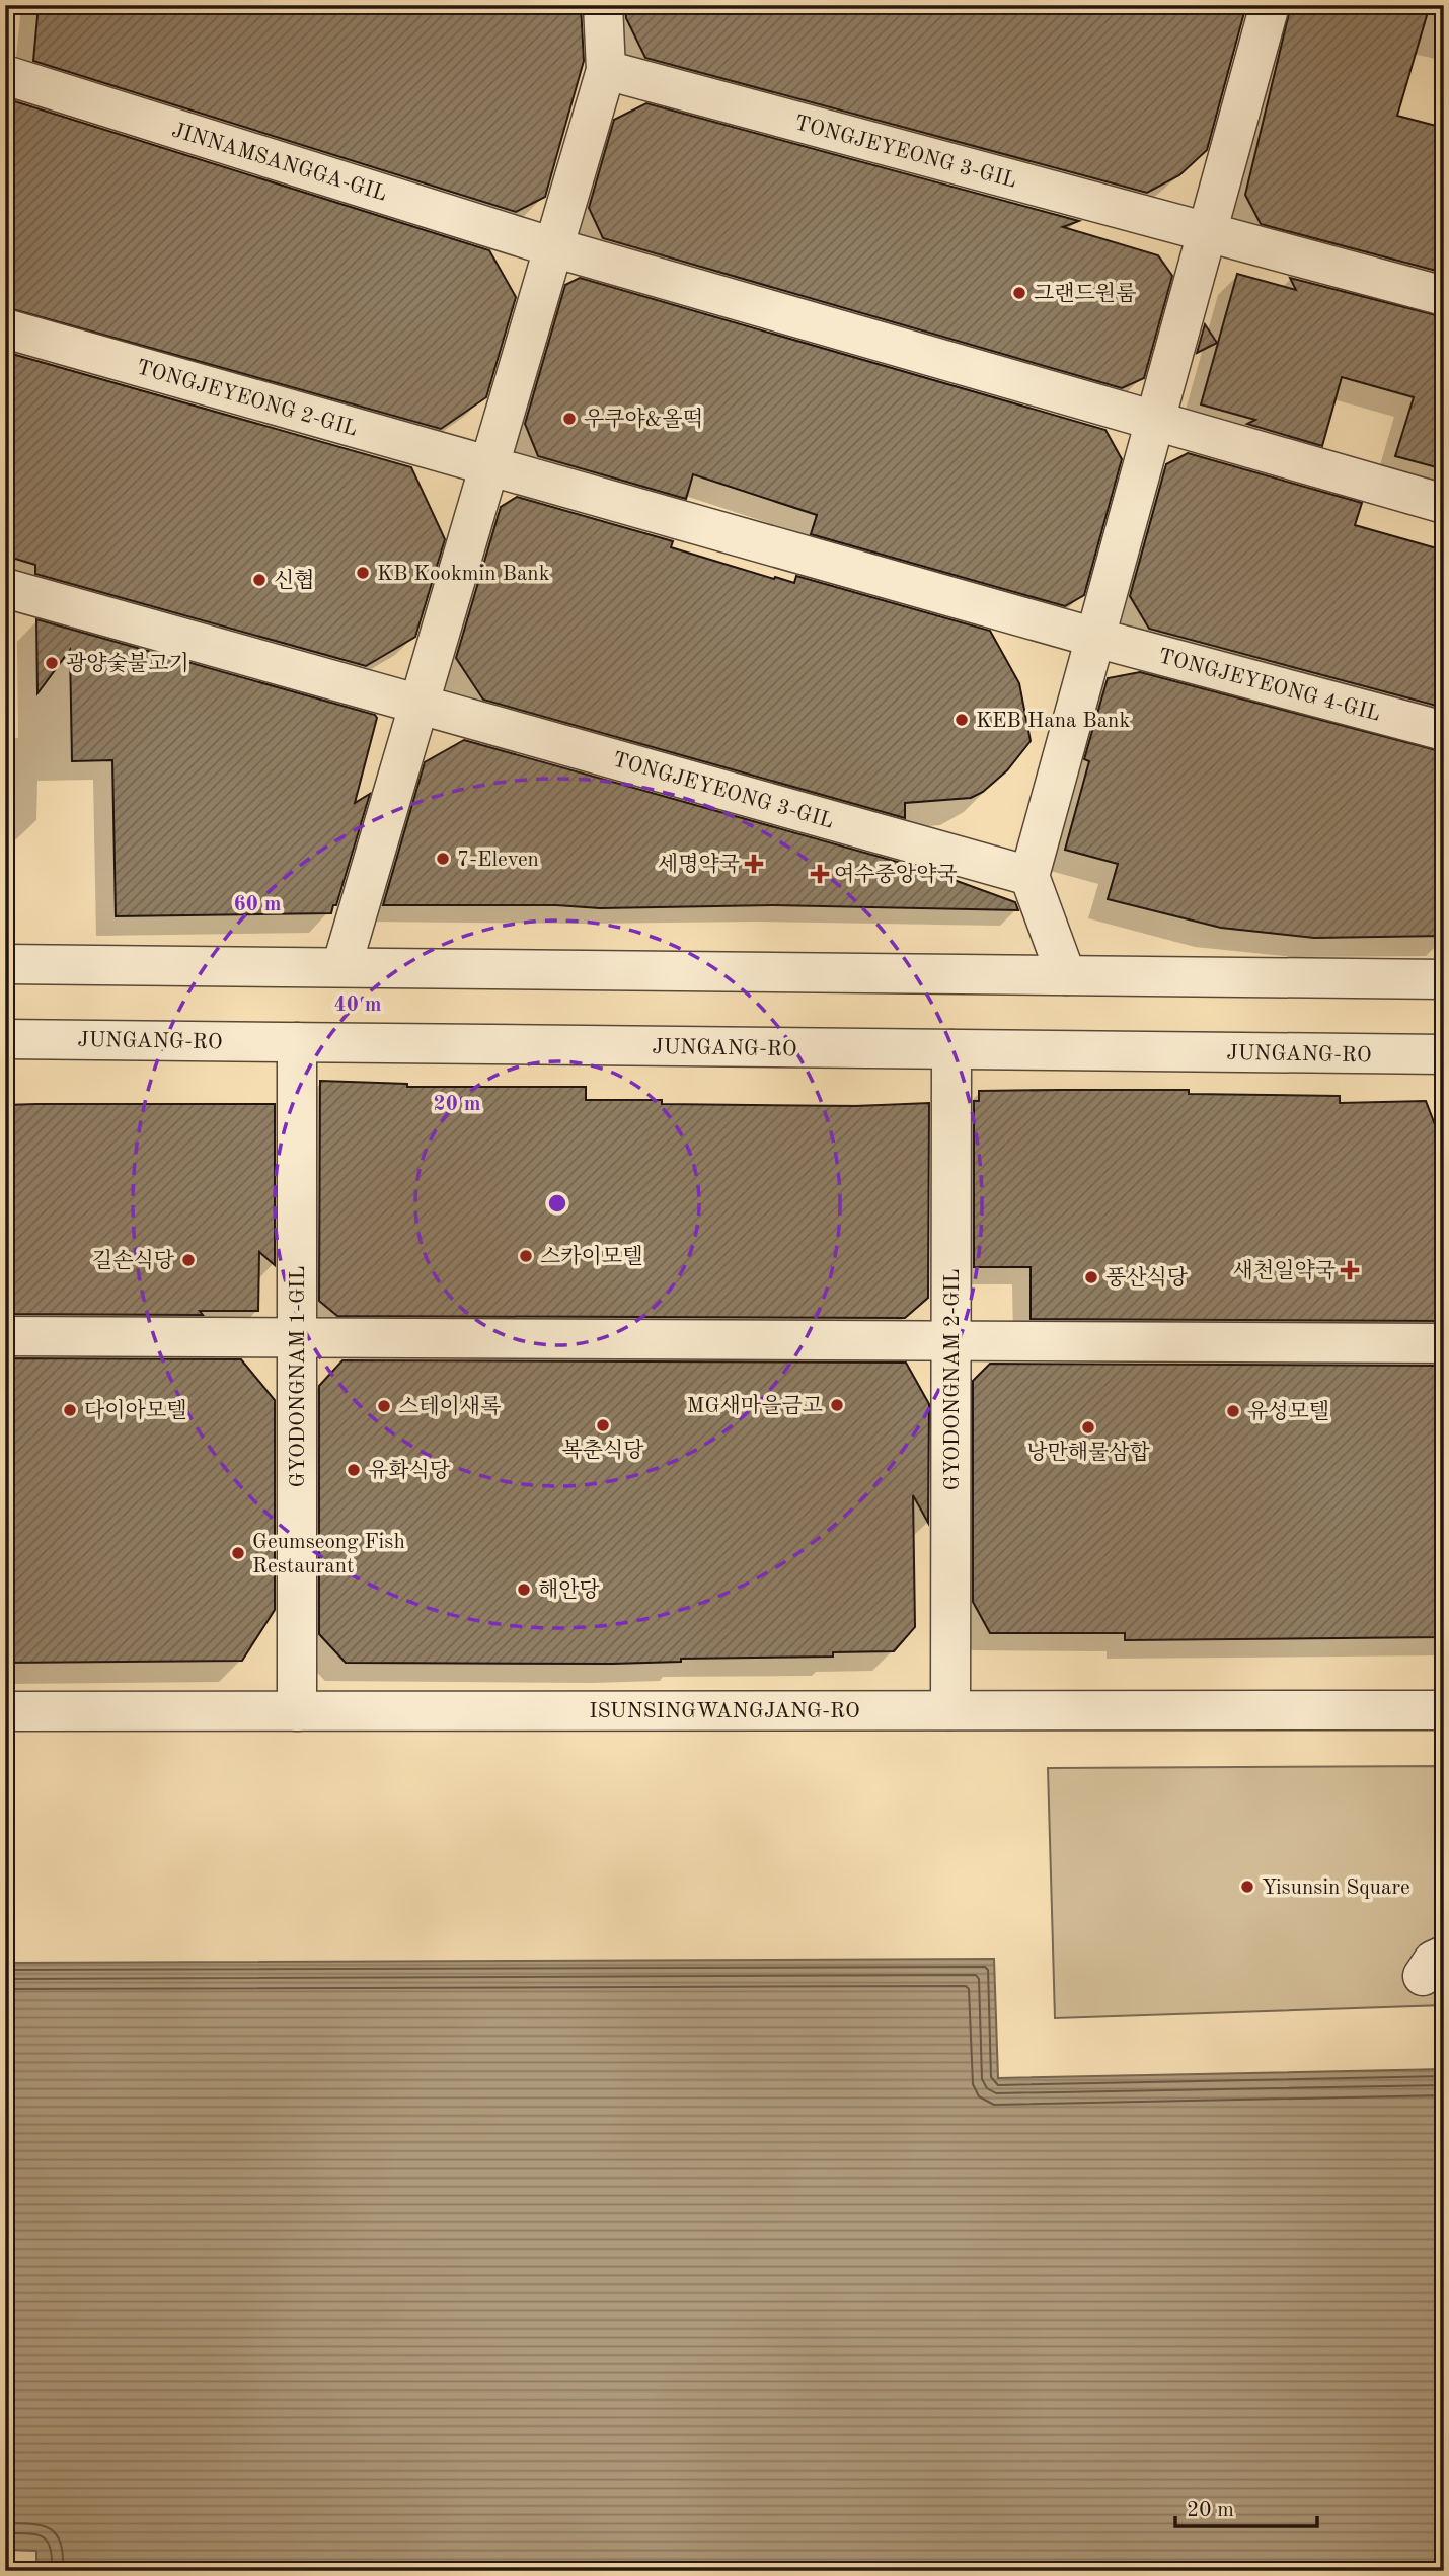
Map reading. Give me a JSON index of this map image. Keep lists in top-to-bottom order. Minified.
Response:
{"streets":{"street":["TONGJEYEONG 3-GIL","JINNAMSANGGA-GIL","TONGJEYEONG 2-GIL","TONGJEYEONG 4-GIL","JUNGANG-RO","GYODONGNAM 1-GIL","GYODONGNAM 2-GIL","ISUNSINGWANGJANG-RO"]},"crossings":[["JUNGANG-RO","GYODONGNAM 1-GIL"],["JUNGANG-RO","GYODONGNAM 2-GIL"],["GYODONGNAM 1-GIL","ISUNSINGWANGJANG-RO"],["GYODONGNAM 2-GIL","ISUNSINGWANGJANG-RO"]],"places":{"other":["그랜드원룸","우쿠야&올떡","KB Kookmin Bank","신협","광양숯불고기","KEB Hana Bank","7-Eleven","스카이모텔","길손식당","풍산식당","MG새마을금고","스테이새록","다이아모텔","유성모텔","복춘식당","낭만해물삼합","유화식당","Geumseong Fish Restaurant","해안당","Yisunsin Square"],"health":["세명약국","여수중앙약국","새천일약국"]},"scale_bar":"20 m","rings":["60 m","40 m","20 m"]}
